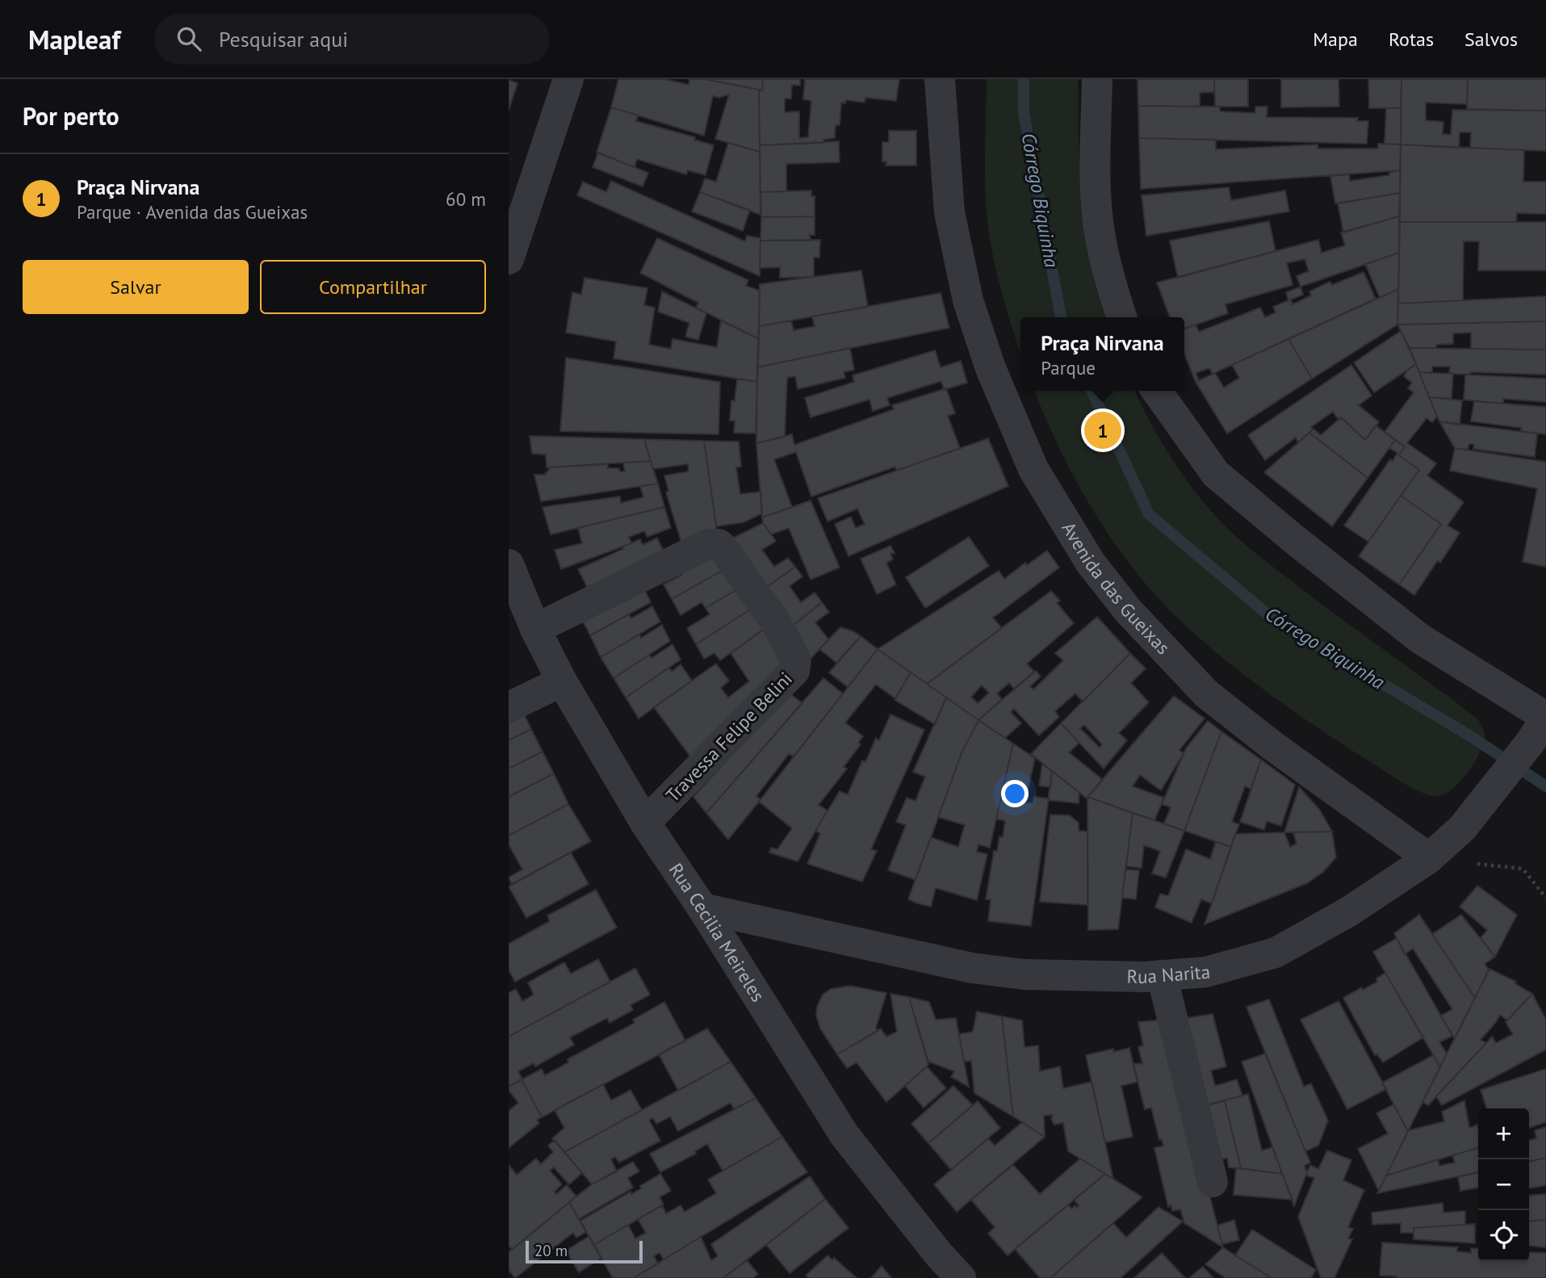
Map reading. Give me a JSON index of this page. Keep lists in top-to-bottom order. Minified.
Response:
{"streets":{"street":["Avenida das Gueixas","Travessa Felipe Belini","Rua Cecilia Meireles","Rua Narita"]},"crossings":[["Avenida das Gueixas","Rua Narita"],["Travessa Felipe Belini","Rua Cecilia Meireles"],["Rua Cecilia Meireles","Rua Narita"]],"water":["Córrego Biquinha"],"scale_bar":"20 m","page":{"header":"Mapleaf","search":"Pesquisar aqui","nav":["Mapa","Rotas","Salvos"],"heading":"Por perto","list":[{"mark":"1","name":"Praça Nirvana","note":"Parque · Avenida das Gueixas","value":"60 m"}],"buttons":["Salvar","Compartilhar"],"popup":["Praça Nirvana","Parque"],"pins":"1","map_buttons":["+","−"],"scale":"20 m"}}
